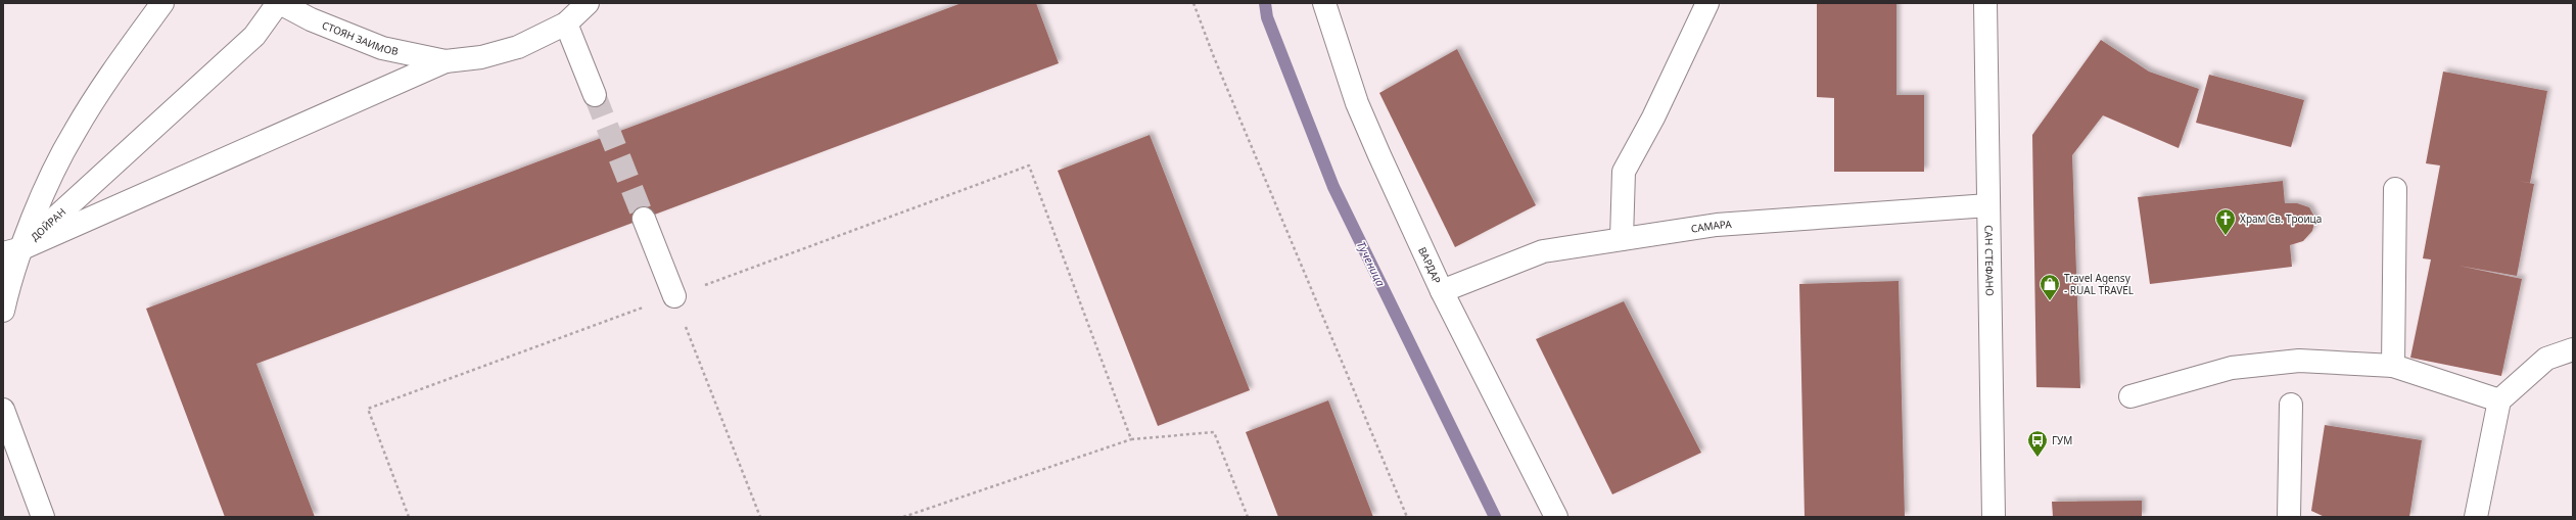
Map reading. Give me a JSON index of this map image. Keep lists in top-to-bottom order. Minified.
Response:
{"streets":{"street":["СТОЯН ЗАИМОВ","ДОЙРАН","САМАРА","САН СТЕФАНО","ВАРДАР"]},"crossings":[["СТОЯН ЗАИМОВ","ДОЙРАН"],["САМАРА","САН СТЕФАНО"],["САМАРА","ВАРДАР"]],"water":["Тученица"],"places":{"church":["Храм Св. Троица"],"shop":["Travel Agensy - RUAL TRAVEL"],"bus stop":["ГУМ"]}}
